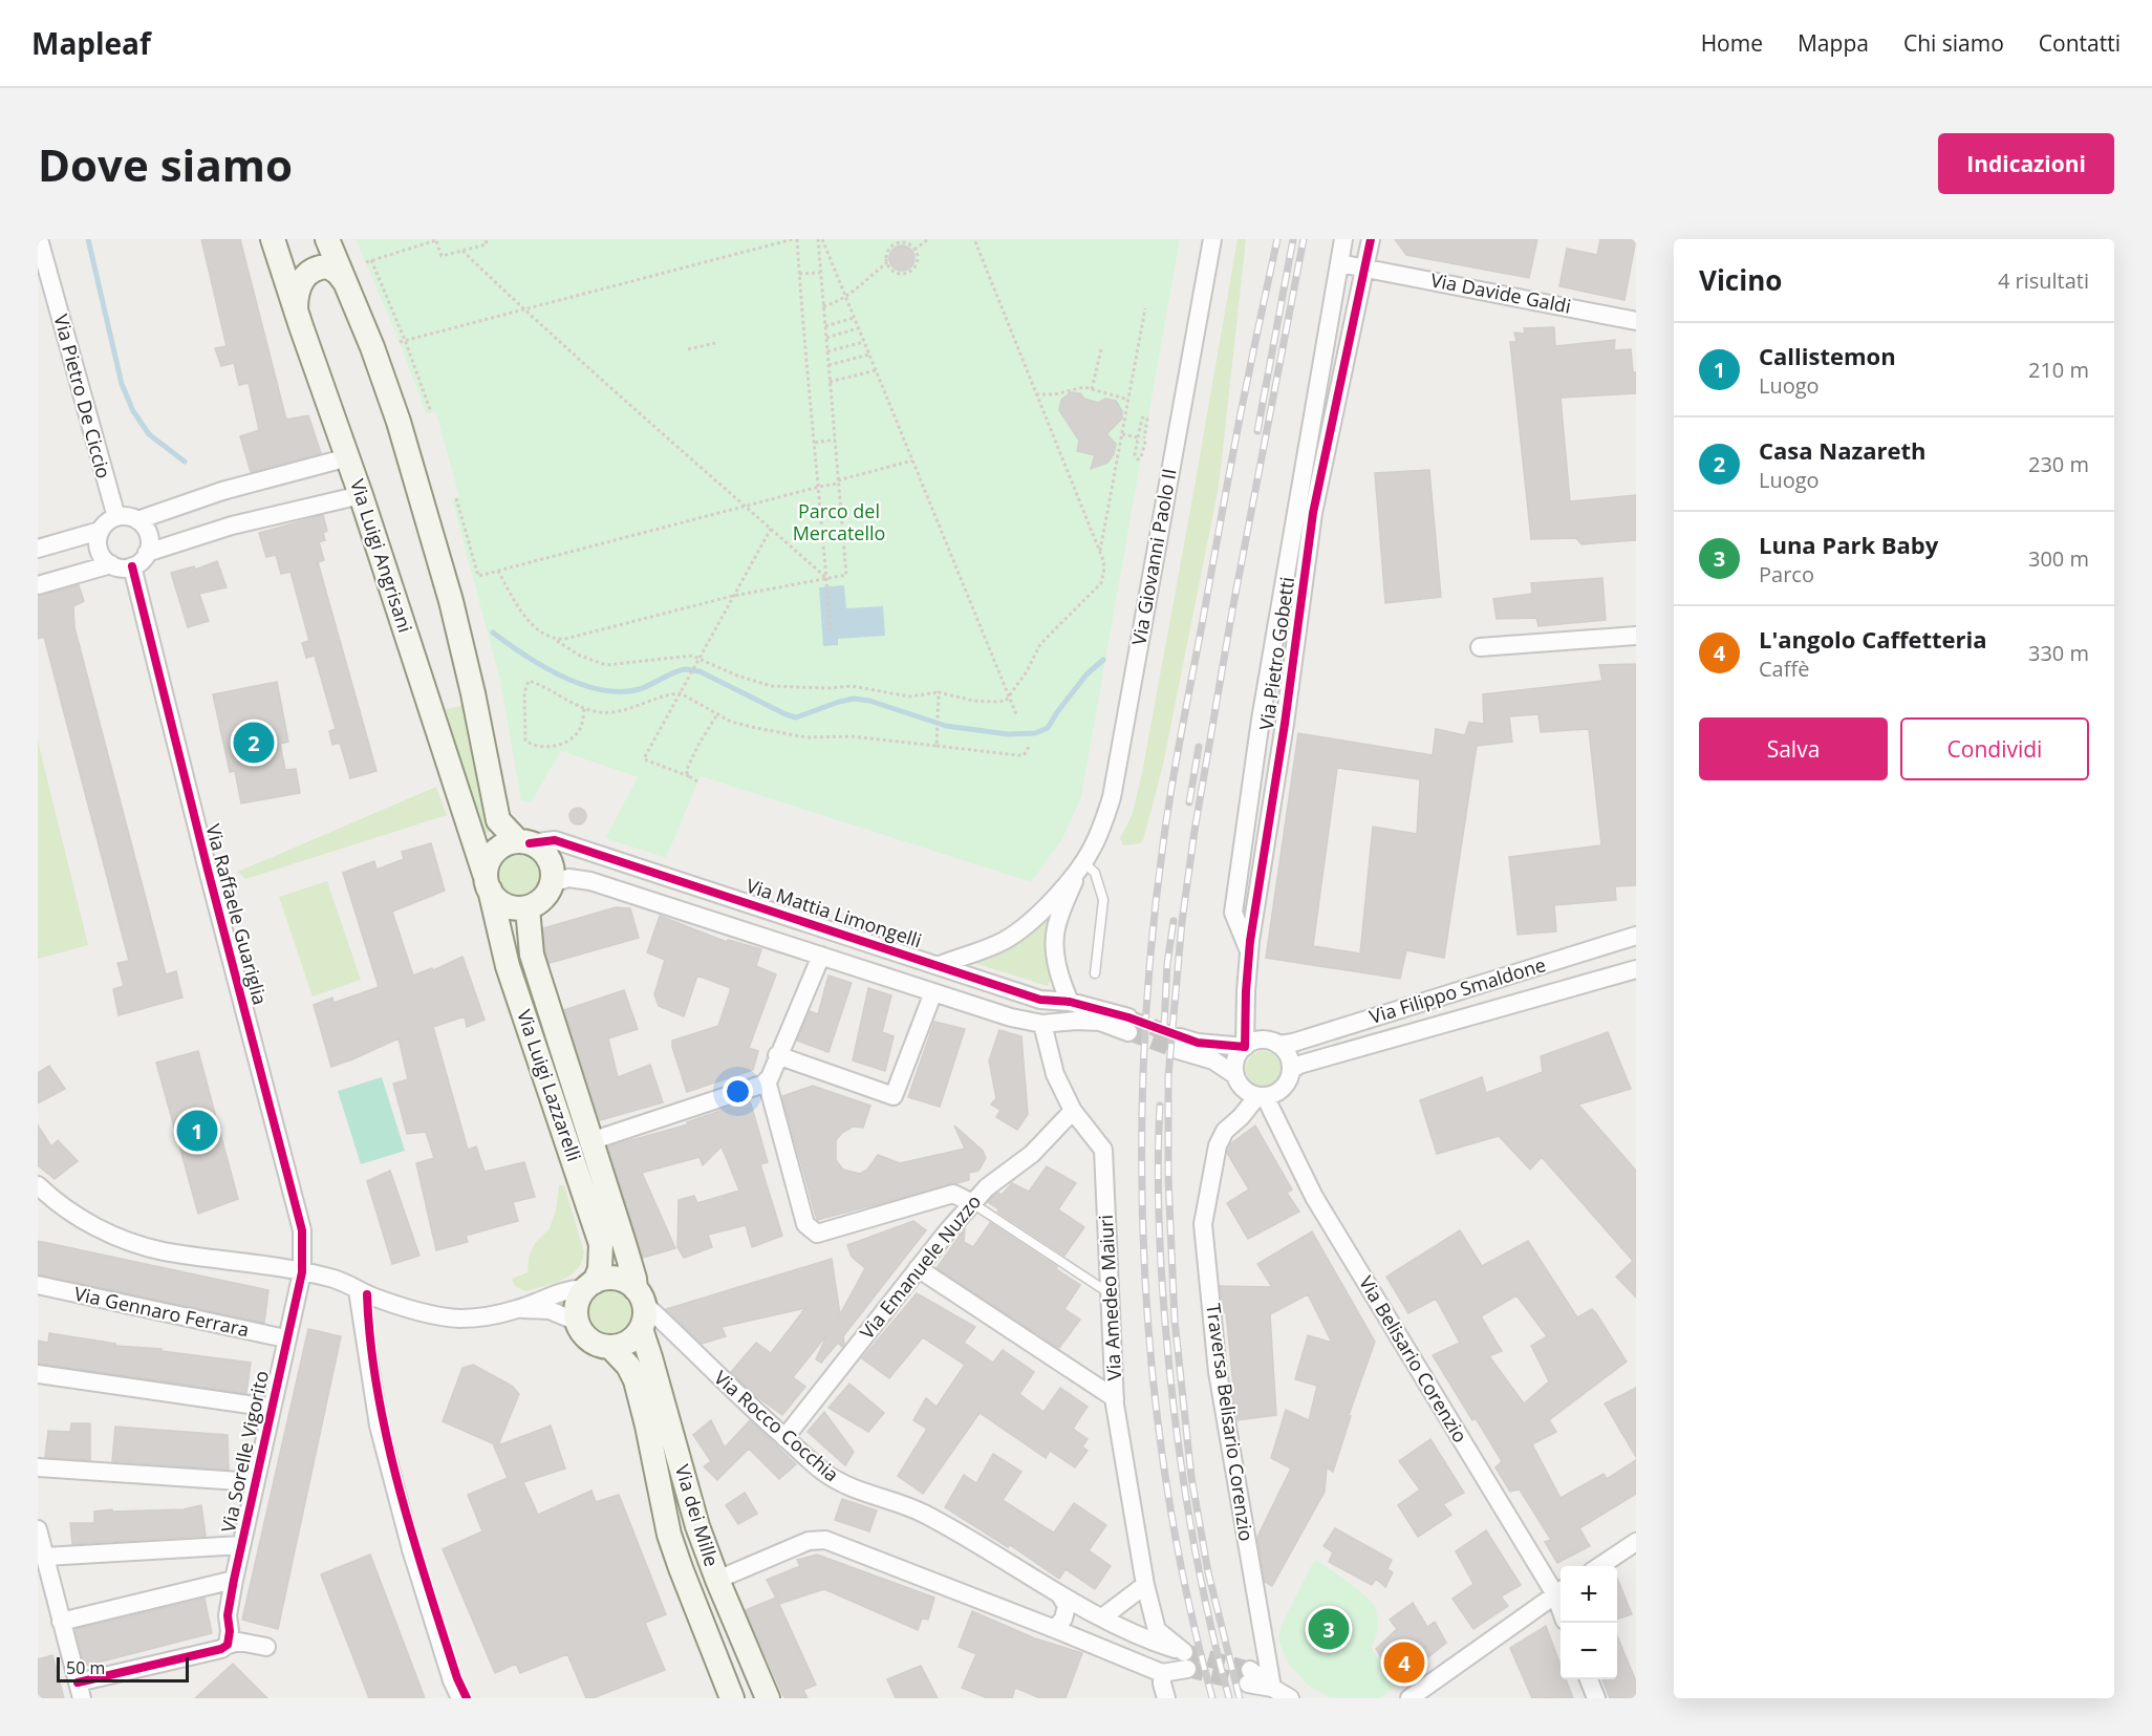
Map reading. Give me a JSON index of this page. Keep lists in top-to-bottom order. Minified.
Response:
{"streets":{"street":["Via Davide Galdi","Via Pietro De Ciccio","Via Luigi Angrisani","Via Giovanni Paolo II","Via Pietro Gobetti","Via Mattia Limongelli","Via Raffaele Guariglia","Via Filippo Smaldone","Via Luigi Lazzarelli","Via Emanuele Nuzzo","Via Amedeo Maiuri","Via Gennaro Ferrara","Via Belisario Corenzio","Traversa Belisario Corenzio","Via Rocco Cocchia","Via Sorelle Vigorito","Via dei Mille"]},"crossings":[["Via Davide Galdi","Via Pietro Gobetti"],["Via Pietro De Ciccio","Via Raffaele Guariglia"],["Via Luigi Angrisani","Via Mattia Limongelli"],["Via Luigi Angrisani","Via Luigi Lazzarelli"],["Via Giovanni Paolo II","Via Mattia Limongelli"],["Via Pietro Gobetti","Via Filippo Smaldone"],["Via Pietro Gobetti","Via Belisario Corenzio"],["Via Pietro Gobetti","Traversa Belisario Corenzio"],["Via Mattia Limongelli","Via Luigi Lazzarelli"],["Via Mattia Limongelli","Via Amedeo Maiuri"],["Via Raffaele Guariglia","Via Sorelle Vigorito"],["Via Filippo Smaldone","Via Belisario Corenzio"],["Via Filippo Smaldone","Traversa Belisario Corenzio"],["Via Luigi Lazzarelli","Via Rocco Cocchia"],["Via Luigi Lazzarelli","Via dei Mille"],["Via Emanuele Nuzzo","Via Amedeo Maiuri"],["Via Emanuele Nuzzo","Via Rocco Cocchia"],["Via Amedeo Maiuri","Via Rocco Cocchia"],["Via Gennaro Ferrara","Via Sorelle Vigorito"],["Via Belisario Corenzio","Traversa Belisario Corenzio"],["Via Rocco Cocchia","Via dei Mille"]],"parks":["Parco del Mercatello"],"scale_bar":"50 m","page":{"header":"Mapleaf","nav":["Home","Mappa","Chi siamo","Contatti"],"buttons":["Indicazioni",["Salva","Condividi"]],"title":"Dove siamo","heading":["Vicino","4 risultati"],"list":[{"mark":"1","name":"Callistemon","note":"Luogo","value":"210 m"},{"mark":"2","name":"Casa Nazareth","note":"Luogo","value":"230 m"},{"mark":"3","name":"Luna Park Baby","note":"Parco","value":"300 m"},{"mark":"4","name":"L'angolo Caffetteria","note":"Caffè","value":"330 m"}],"pins":["2","1","3","4"],"map_buttons":["+","−"],"scale":"50 m"}}
